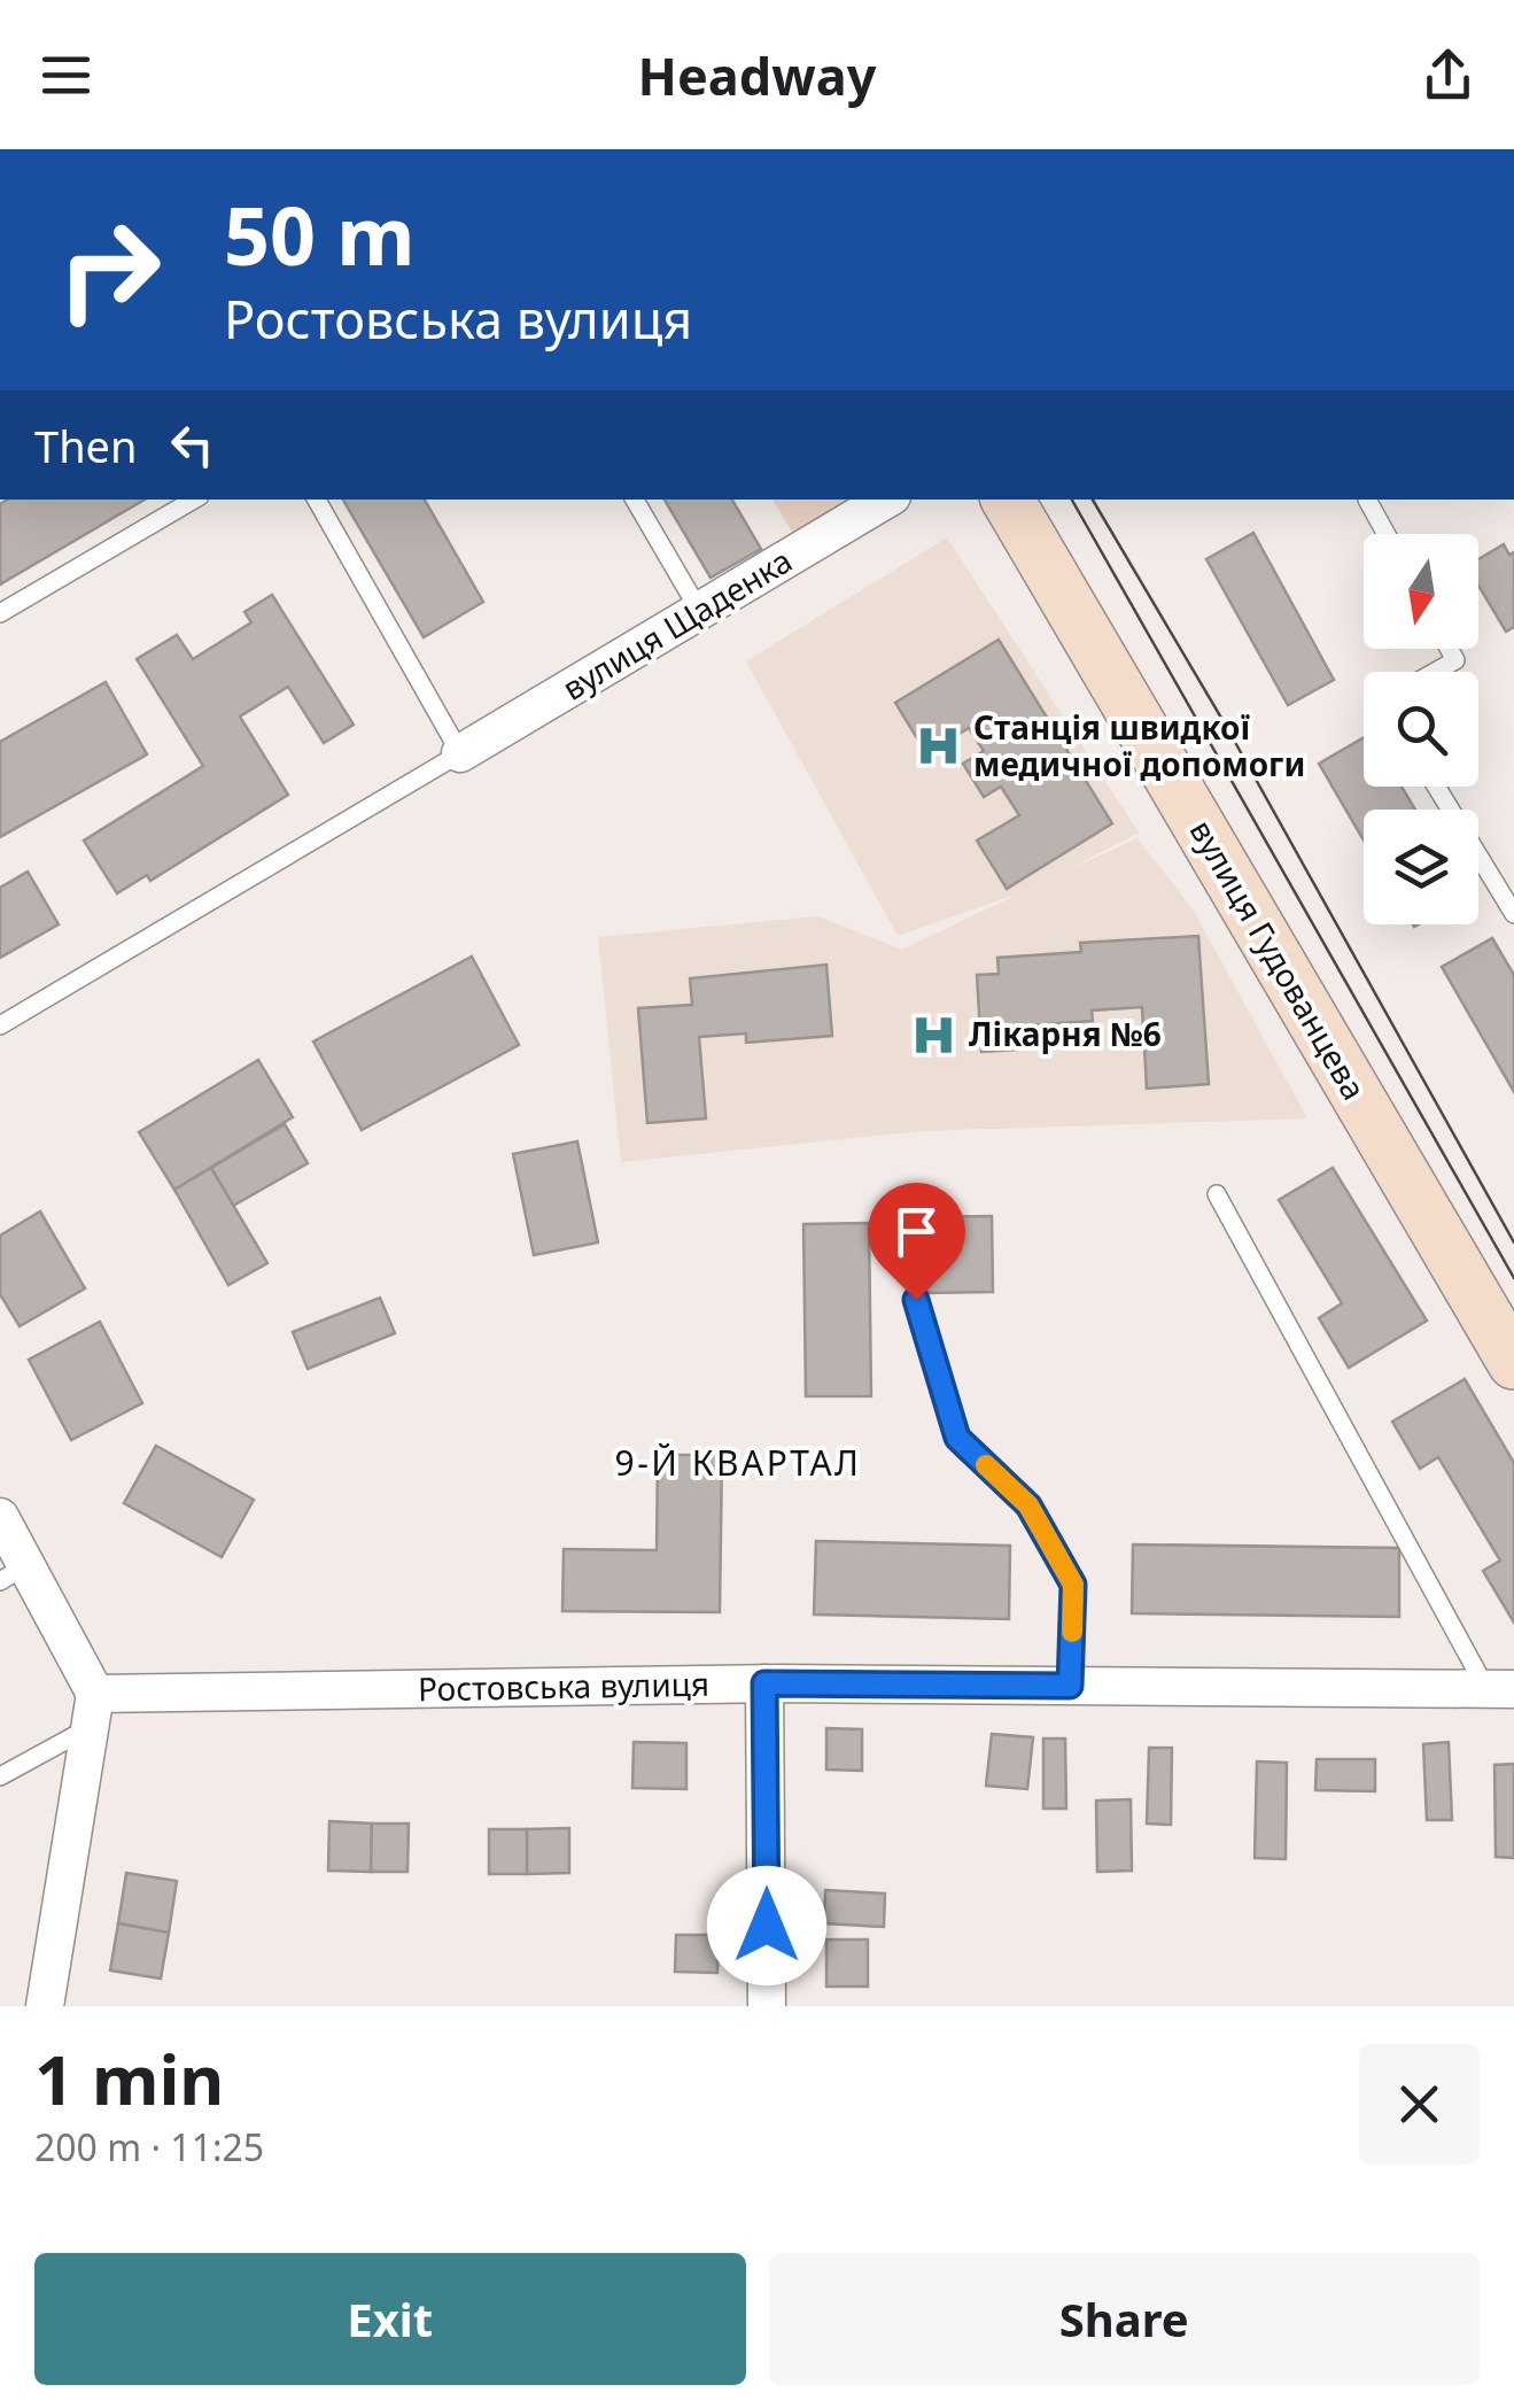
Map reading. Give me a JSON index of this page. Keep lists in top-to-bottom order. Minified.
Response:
{"streets":{"street":["вулиця Щаденка","вулиця Гудованцева","Ростовська вулиця"]},"districts":["9-Й КВАРТАЛ"],"places":{"hospital":["Станція швидкої медичної допомоги","Лікарня №6"]},"north":"bottom","page":{"header":"Headway","turn":["50 m","Ростовська вулиця"],"then":"Then","heading":["1 min","200 m · 11:25"],"buttons":["Exit","Share"]}}
